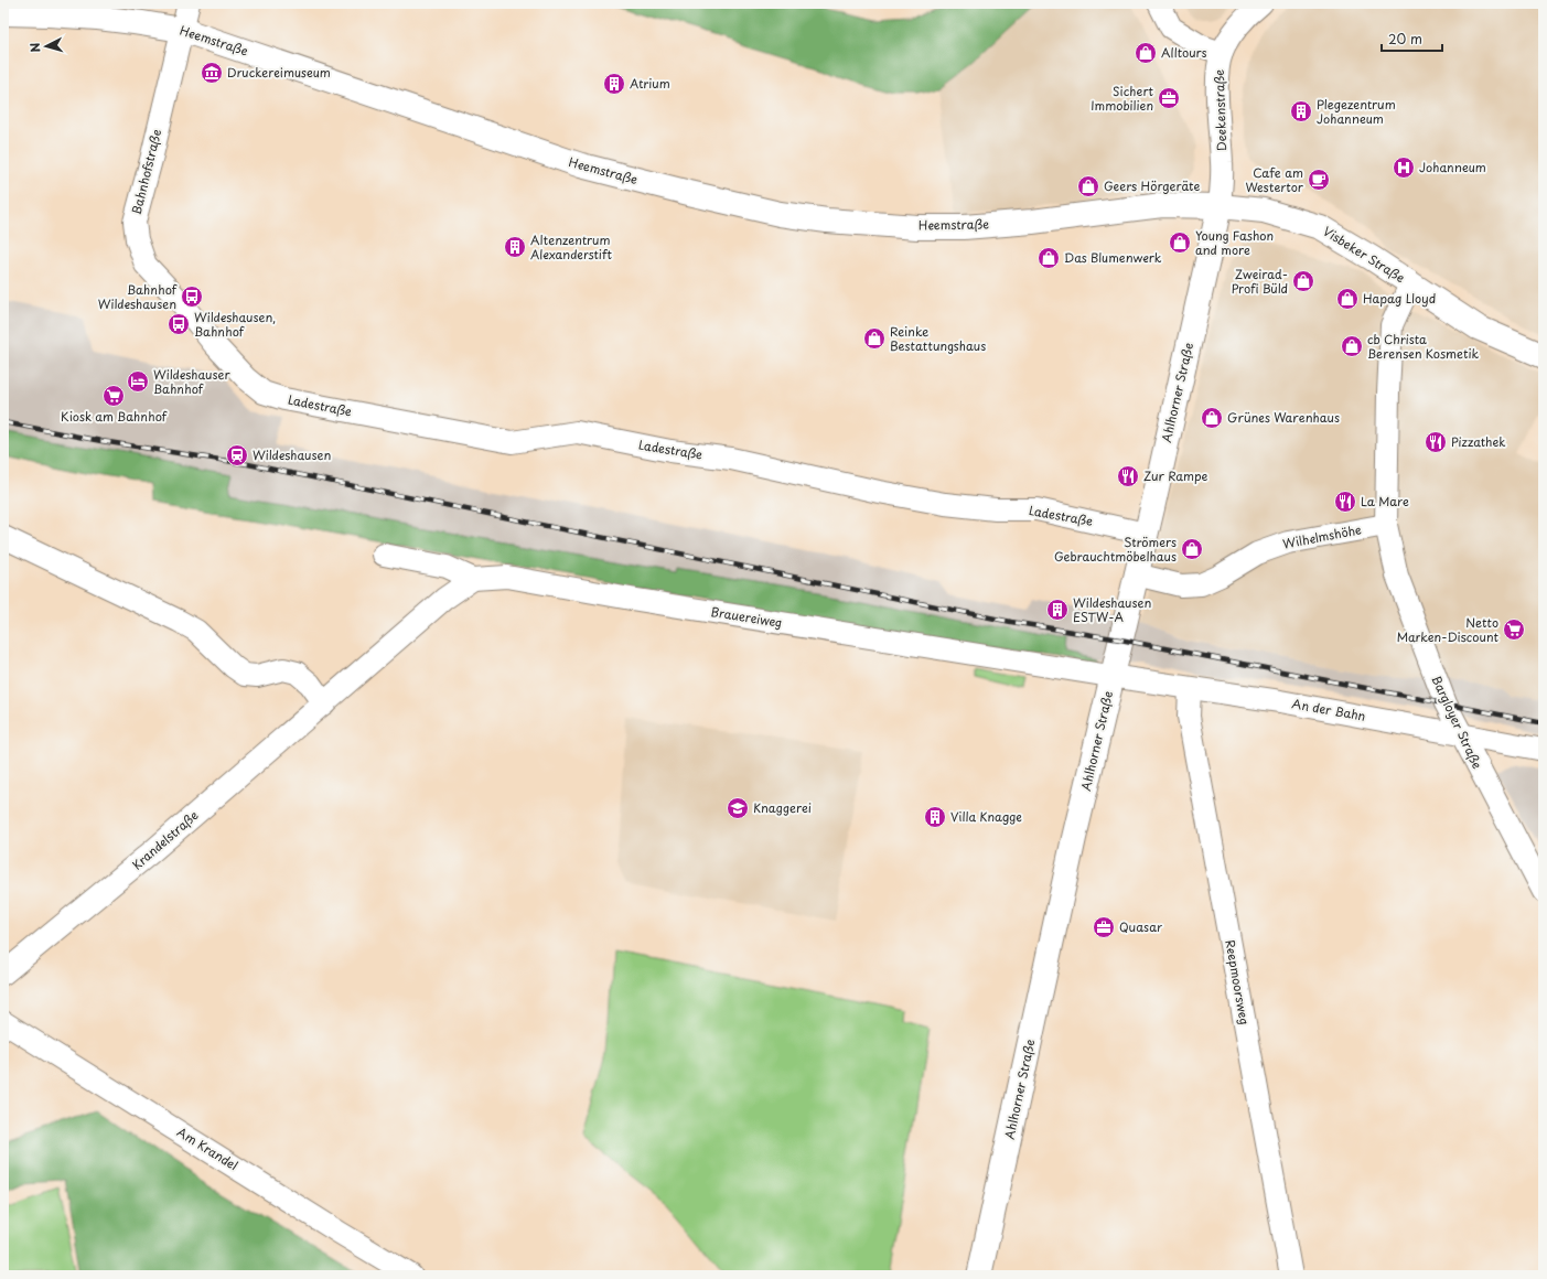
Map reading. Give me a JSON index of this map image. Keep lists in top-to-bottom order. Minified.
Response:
{"streets":{"street":["Heemstraße","Deekenstraße","Bahnhofstraße","Visbeker Straße","Ahlhorner Straße","Ladestraße","Wilhelmshöhe","Brauereiweg","An der Bahn","Bargloyer Straße","Krandelstraße","Reepmoorsweg","Am Krandel"]},"crossings":[["Heemstraße","Deekenstraße"],["Heemstraße","Bahnhofstraße"],["Heemstraße","Visbeker Straße"],["Heemstraße","Ahlhorner Straße"],["Deekenstraße","Visbeker Straße"],["Deekenstraße","Ahlhorner Straße"],["Bahnhofstraße","Ladestraße"],["Visbeker Straße","Ahlhorner Straße"],["Visbeker Straße","Bargloyer Straße"],["Ahlhorner Straße","Ladestraße"],["Ahlhorner Straße","Wilhelmshöhe"],["Ahlhorner Straße","Brauereiweg"],["Ahlhorner Straße","An der Bahn"],["Wilhelmshöhe","Bargloyer Straße"],["Brauereiweg","An der Bahn"],["Brauereiweg","Krandelstraße"],["An der Bahn","Bargloyer Straße"],["An der Bahn","Reepmoorsweg"]],"places":{"shop":["Alltours","Geers Hörgeräte","Young Fashon and more","Das Blumenwerk","Zweirad- Profi Büld","Hapag Lloyd","Reinke Bestattungshaus","cb Christa Berensen Kosmetik","Grünes Warenhaus","Strömers Gebrauchtmöbelhaus"],"museum":["Druckereimuseum"],"building":["Atrium","Plegezentrum Johanneum","Altenzentrum Alexanderstift","Wildeshausen ESTW-A","Villa Knagge"],"office":["Sichert Immobilien","Quasar"],"hospital":["Johanneum"],"cafe":["Cafe am Westertor"],"bus stop":["Bahnhof Wildeshausen","Wildeshausen, Bahnhof"],"hotel":["Wildeshauser Bahnhof"],"supermarket":["Kiosk am Bahnhof","Netto Marken-Discount"],"restaurant":["Pizzathek","Zur Rampe","La Mare"],"station":["Wildeshausen"],"school or university":["Knaggerei"]},"scale_bar":"20 m","north":"left"}
